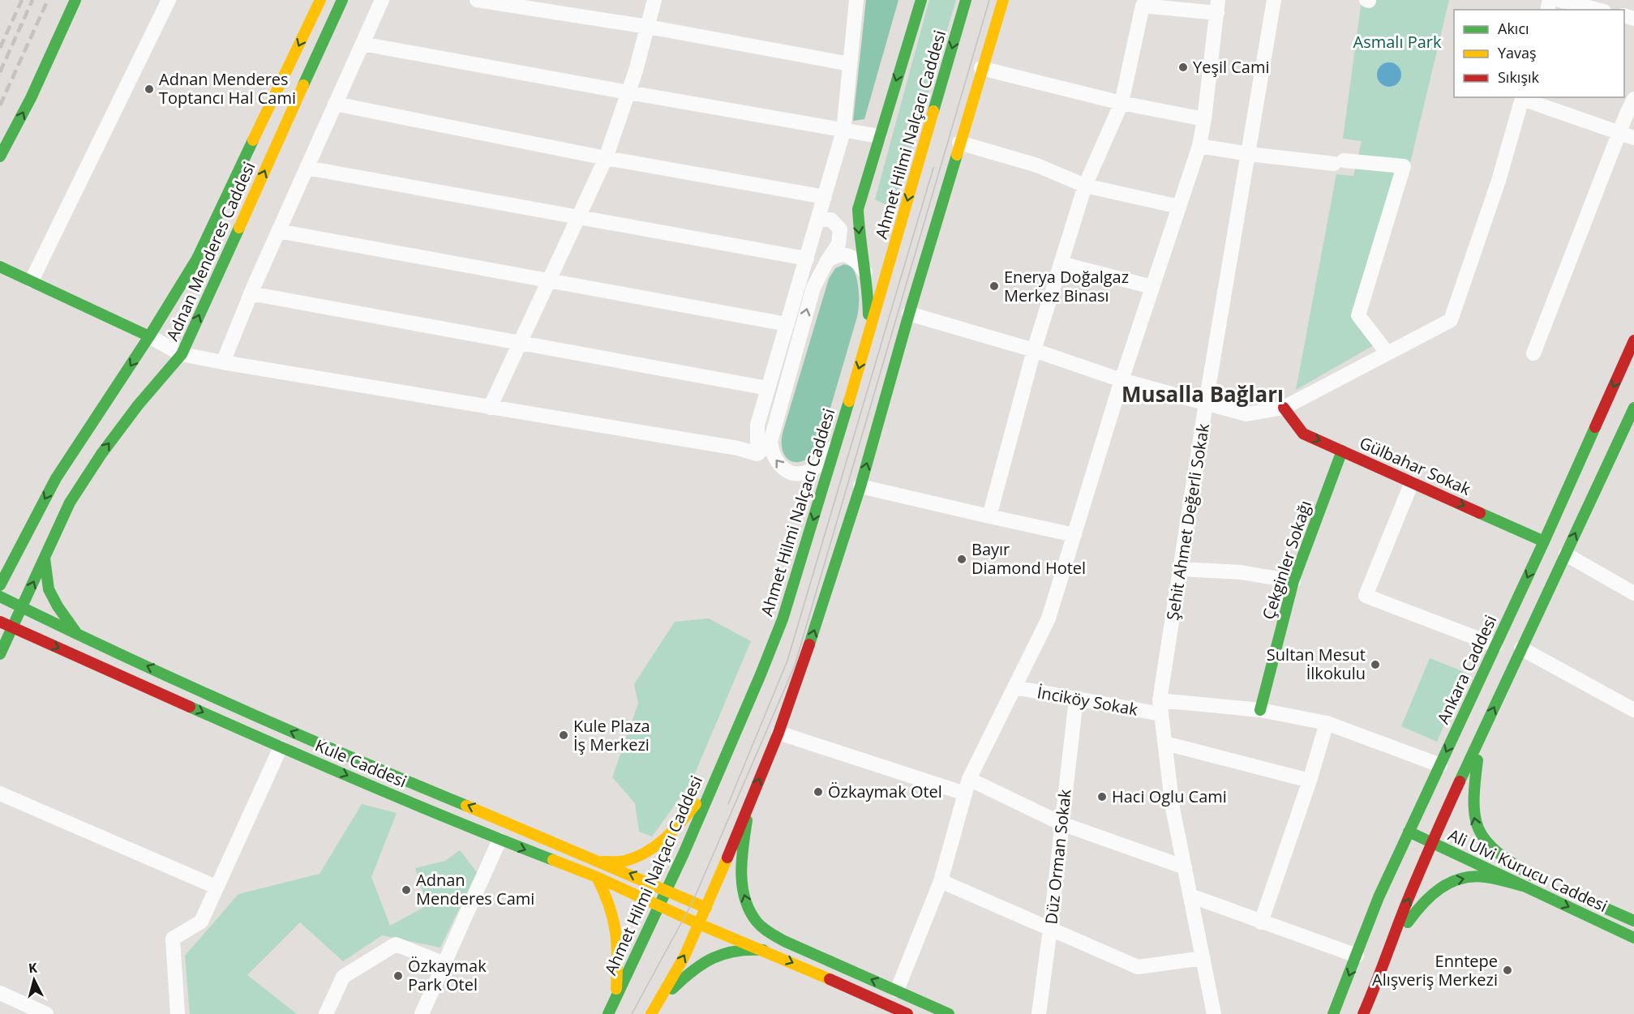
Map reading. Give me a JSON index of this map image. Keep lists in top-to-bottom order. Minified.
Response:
{"streets":{"main road":["Ahmet Hilmi Nalçacı Caddesi","Adnan Menderes Caddesi","Gülbahar Sokak","Çekginler Sokağı","Ankara Caddesi","Kule Caddesi","Ali Ulvi Kurucu Caddesi"],"street":["Şehit Ahmet Değerli Sokak","İnciköy Sokak","Düz Orman Sokak"]},"crossings":[["Ahmet Hilmi Nalçacı Caddesi","Kule Caddesi"],["Adnan Menderes Caddesi","Kule Caddesi"],["Gülbahar Sokak","Çekginler Sokağı"],["Gülbahar Sokak","Ankara Caddesi"],["Şehit Ahmet Değerli Sokak","İnciköy Sokak"],["Çekginler Sokağı","İnciköy Sokak"],["Ankara Caddesi","İnciköy Sokak"],["Ankara Caddesi","Ali Ulvi Kurucu Caddesi"],["İnciköy Sokak","Düz Orman Sokak"]],"one_way":["Gülbahar Sokak"],"districts":["Musalla Bağları"],"parks":["Asmalı Park"],"places":["Yeşil Cami","Adnan Menderes Toptancı Hal Cami","Enerya Doğalgaz Merkez Binası","Bayır Diamond Hotel","Sultan Mesut İlkokulu","Kule Plaza İş Merkezi","Özkaymak Otel","Haci Oglu Cami","Adnan Menderes Cami","Enntepe Alışveriş Merkezi","Özkaymak Park Otel"],"legend":["Akıcı","Yavaş","Sıkışık"],"north":"top"}
